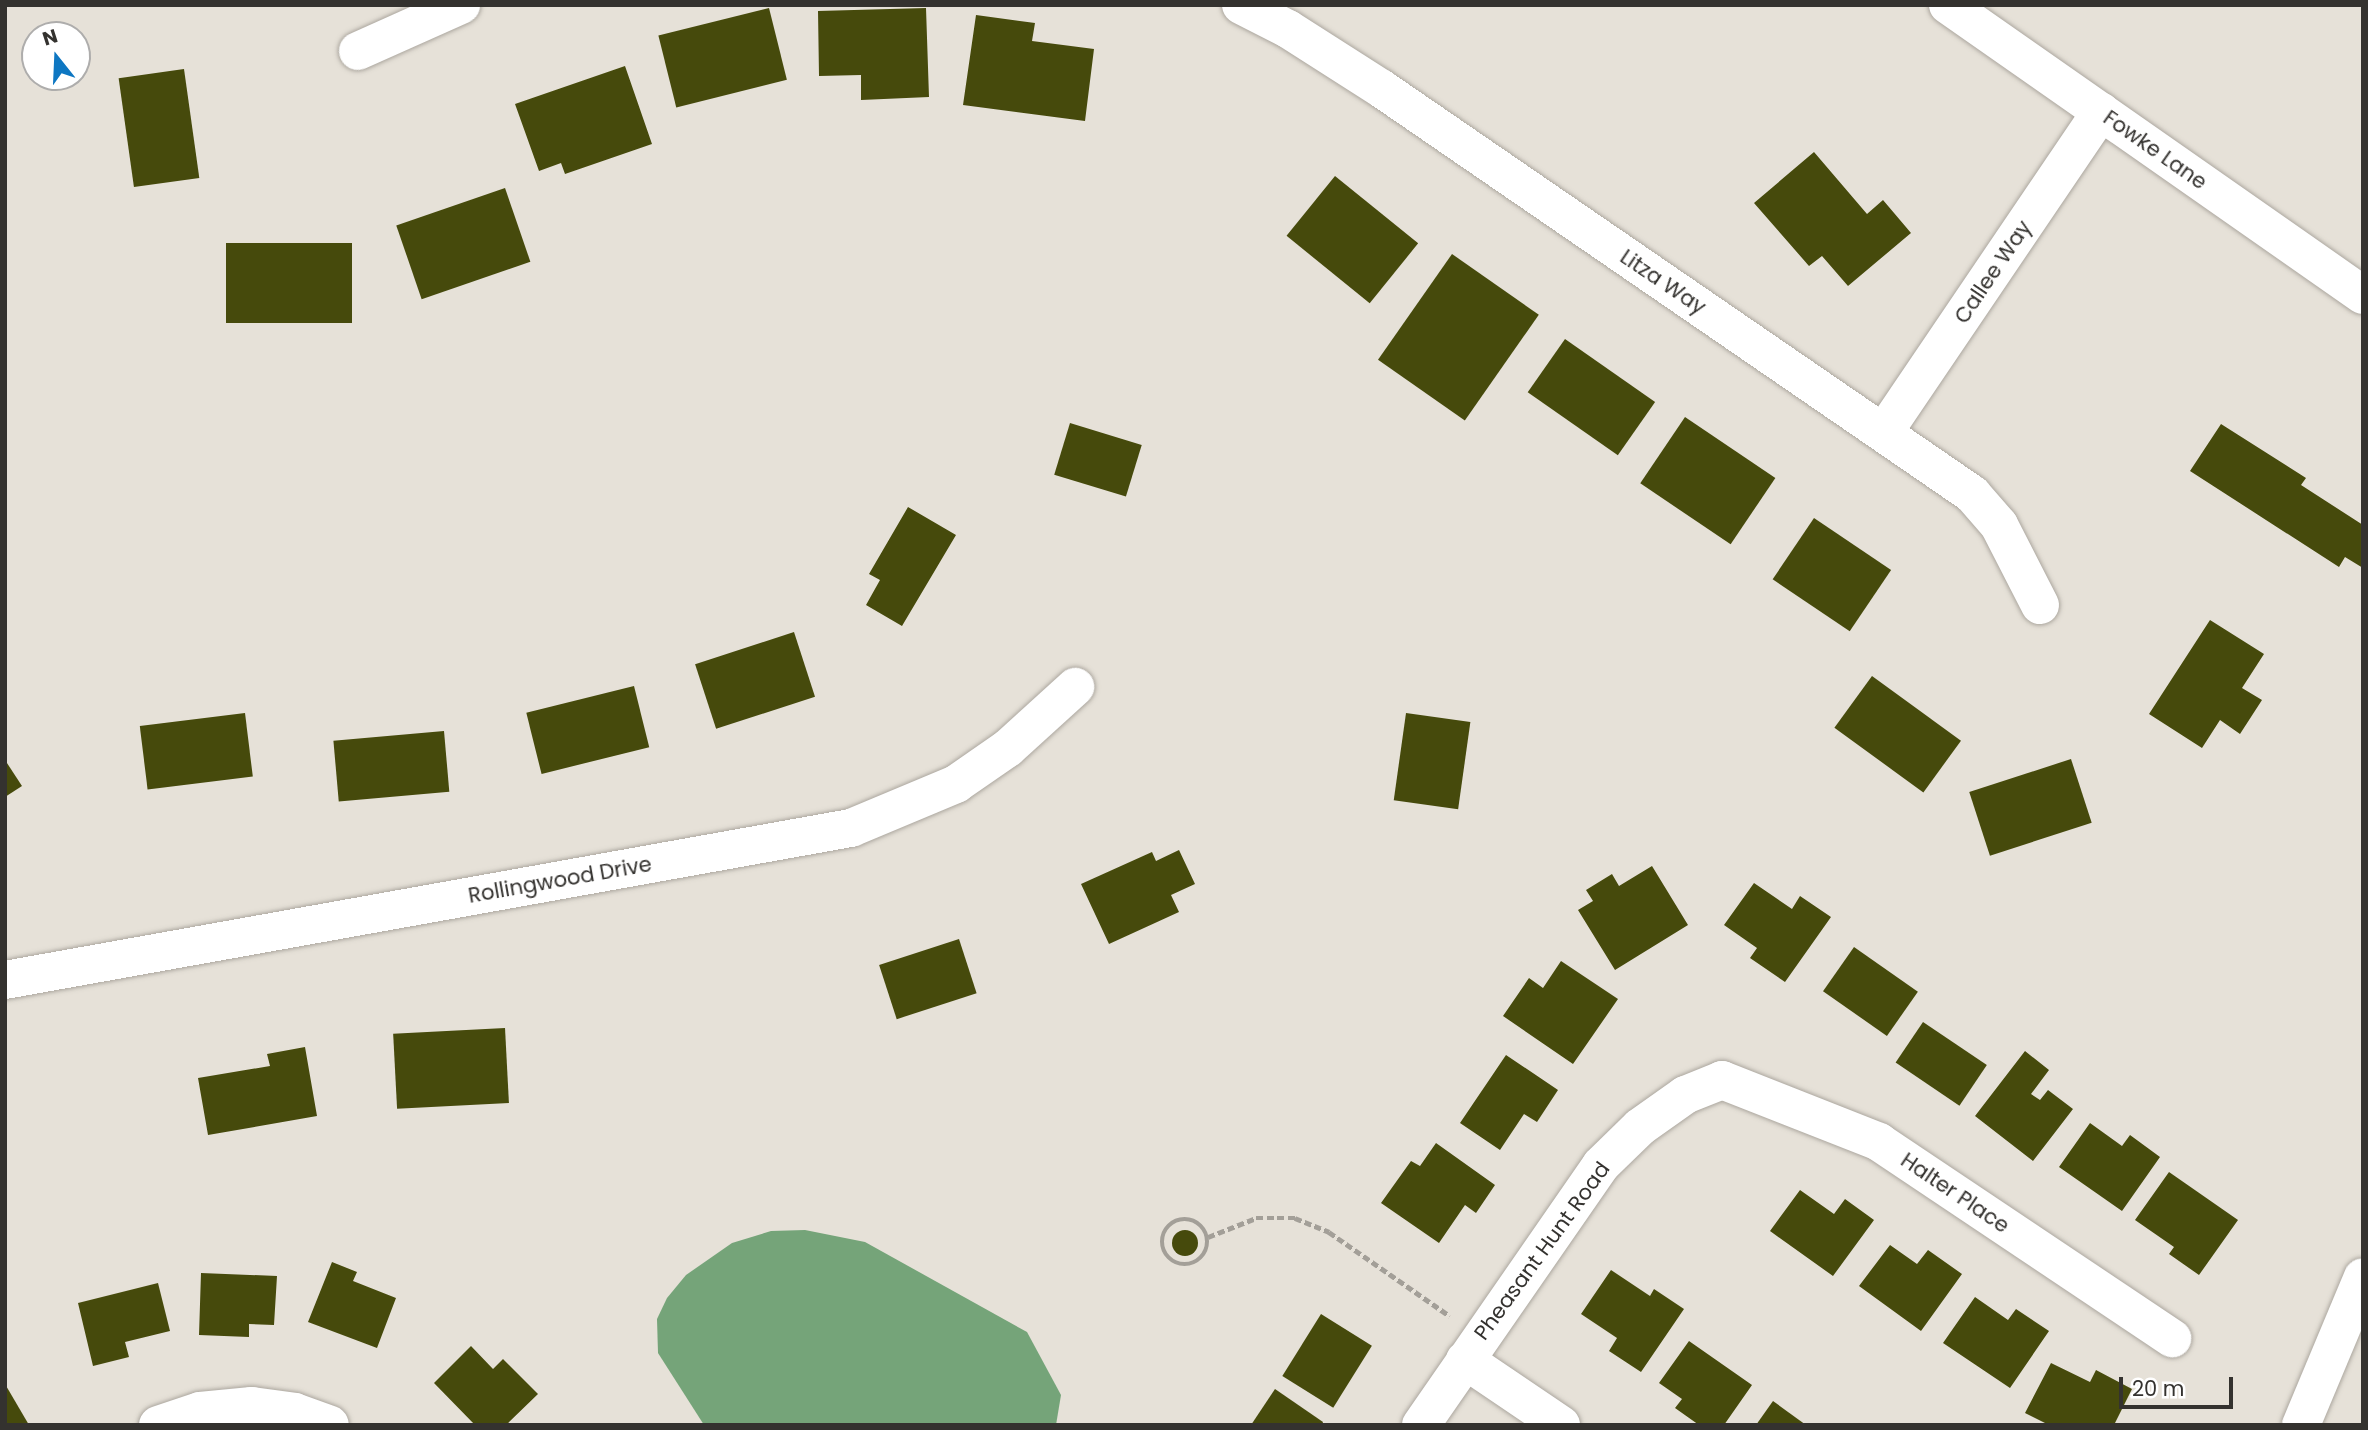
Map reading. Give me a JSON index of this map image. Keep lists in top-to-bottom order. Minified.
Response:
{"streets":{"street":["Fowke Lane","Callee Way","Litza Way","Rollingwood Drive","Halter Place","Pheasant Hunt Road"]},"crossings":[["Fowke Lane","Callee Way"],["Callee Way","Litza Way"],["Halter Place","Pheasant Hunt Road"]],"scale_bar":"20 m","north":"top"}
